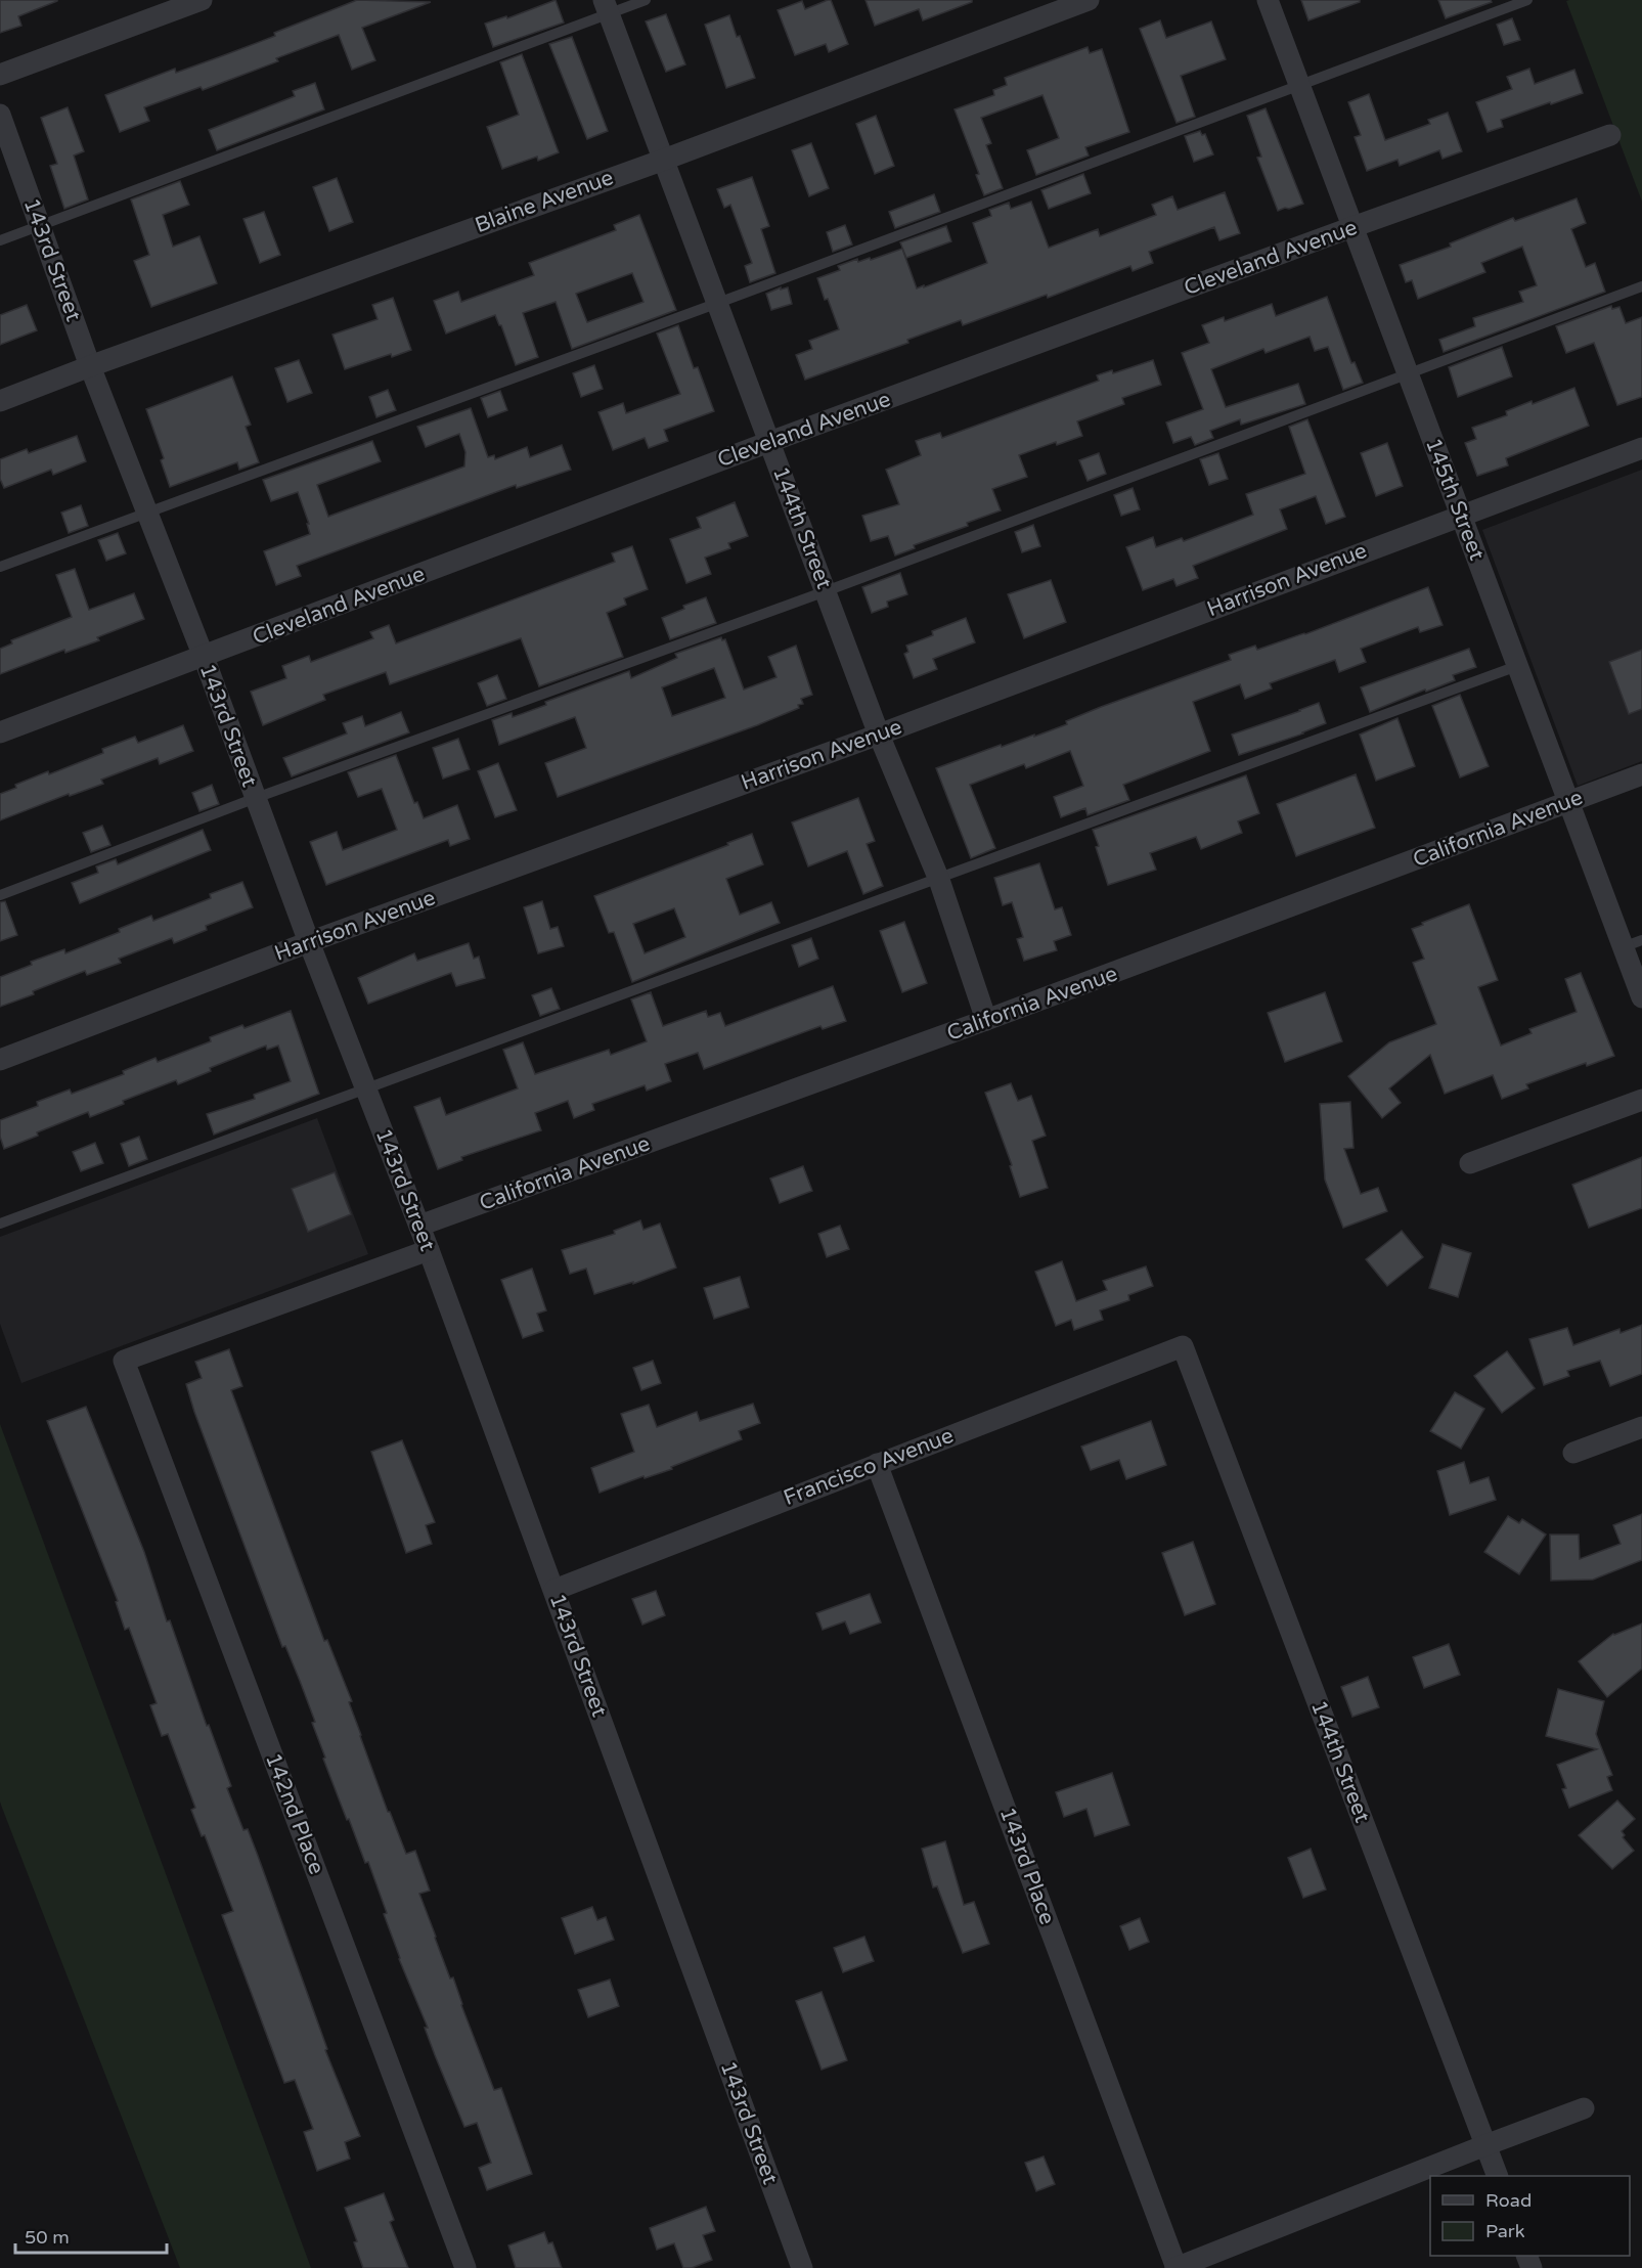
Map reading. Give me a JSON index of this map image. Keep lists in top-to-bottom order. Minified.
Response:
{"streets":{"street":["Blaine Avenue","Cleveland Avenue","143rd Street","145th Street","144th Street","Harrison Avenue","California Avenue","Francisco Avenue","142nd Place","143rd Place"]},"crossings":[["Blaine Avenue","143rd Street"],["Blaine Avenue","144th Street"],["Cleveland Avenue","143rd Street"],["Cleveland Avenue","145th Street"],["Cleveland Avenue","144th Street"],["143rd Street","Harrison Avenue"],["143rd Street","California Avenue"],["143rd Street","Francisco Avenue"],["143rd Street","142nd Place"],["145th Street","Harrison Avenue"],["145th Street","California Avenue"],["144th Street","Harrison Avenue"],["144th Street","California Avenue"],["144th Street","Francisco Avenue"],["Francisco Avenue","143rd Place"]],"legend":["Road","Park"],"scale_bar":"50 m"}
